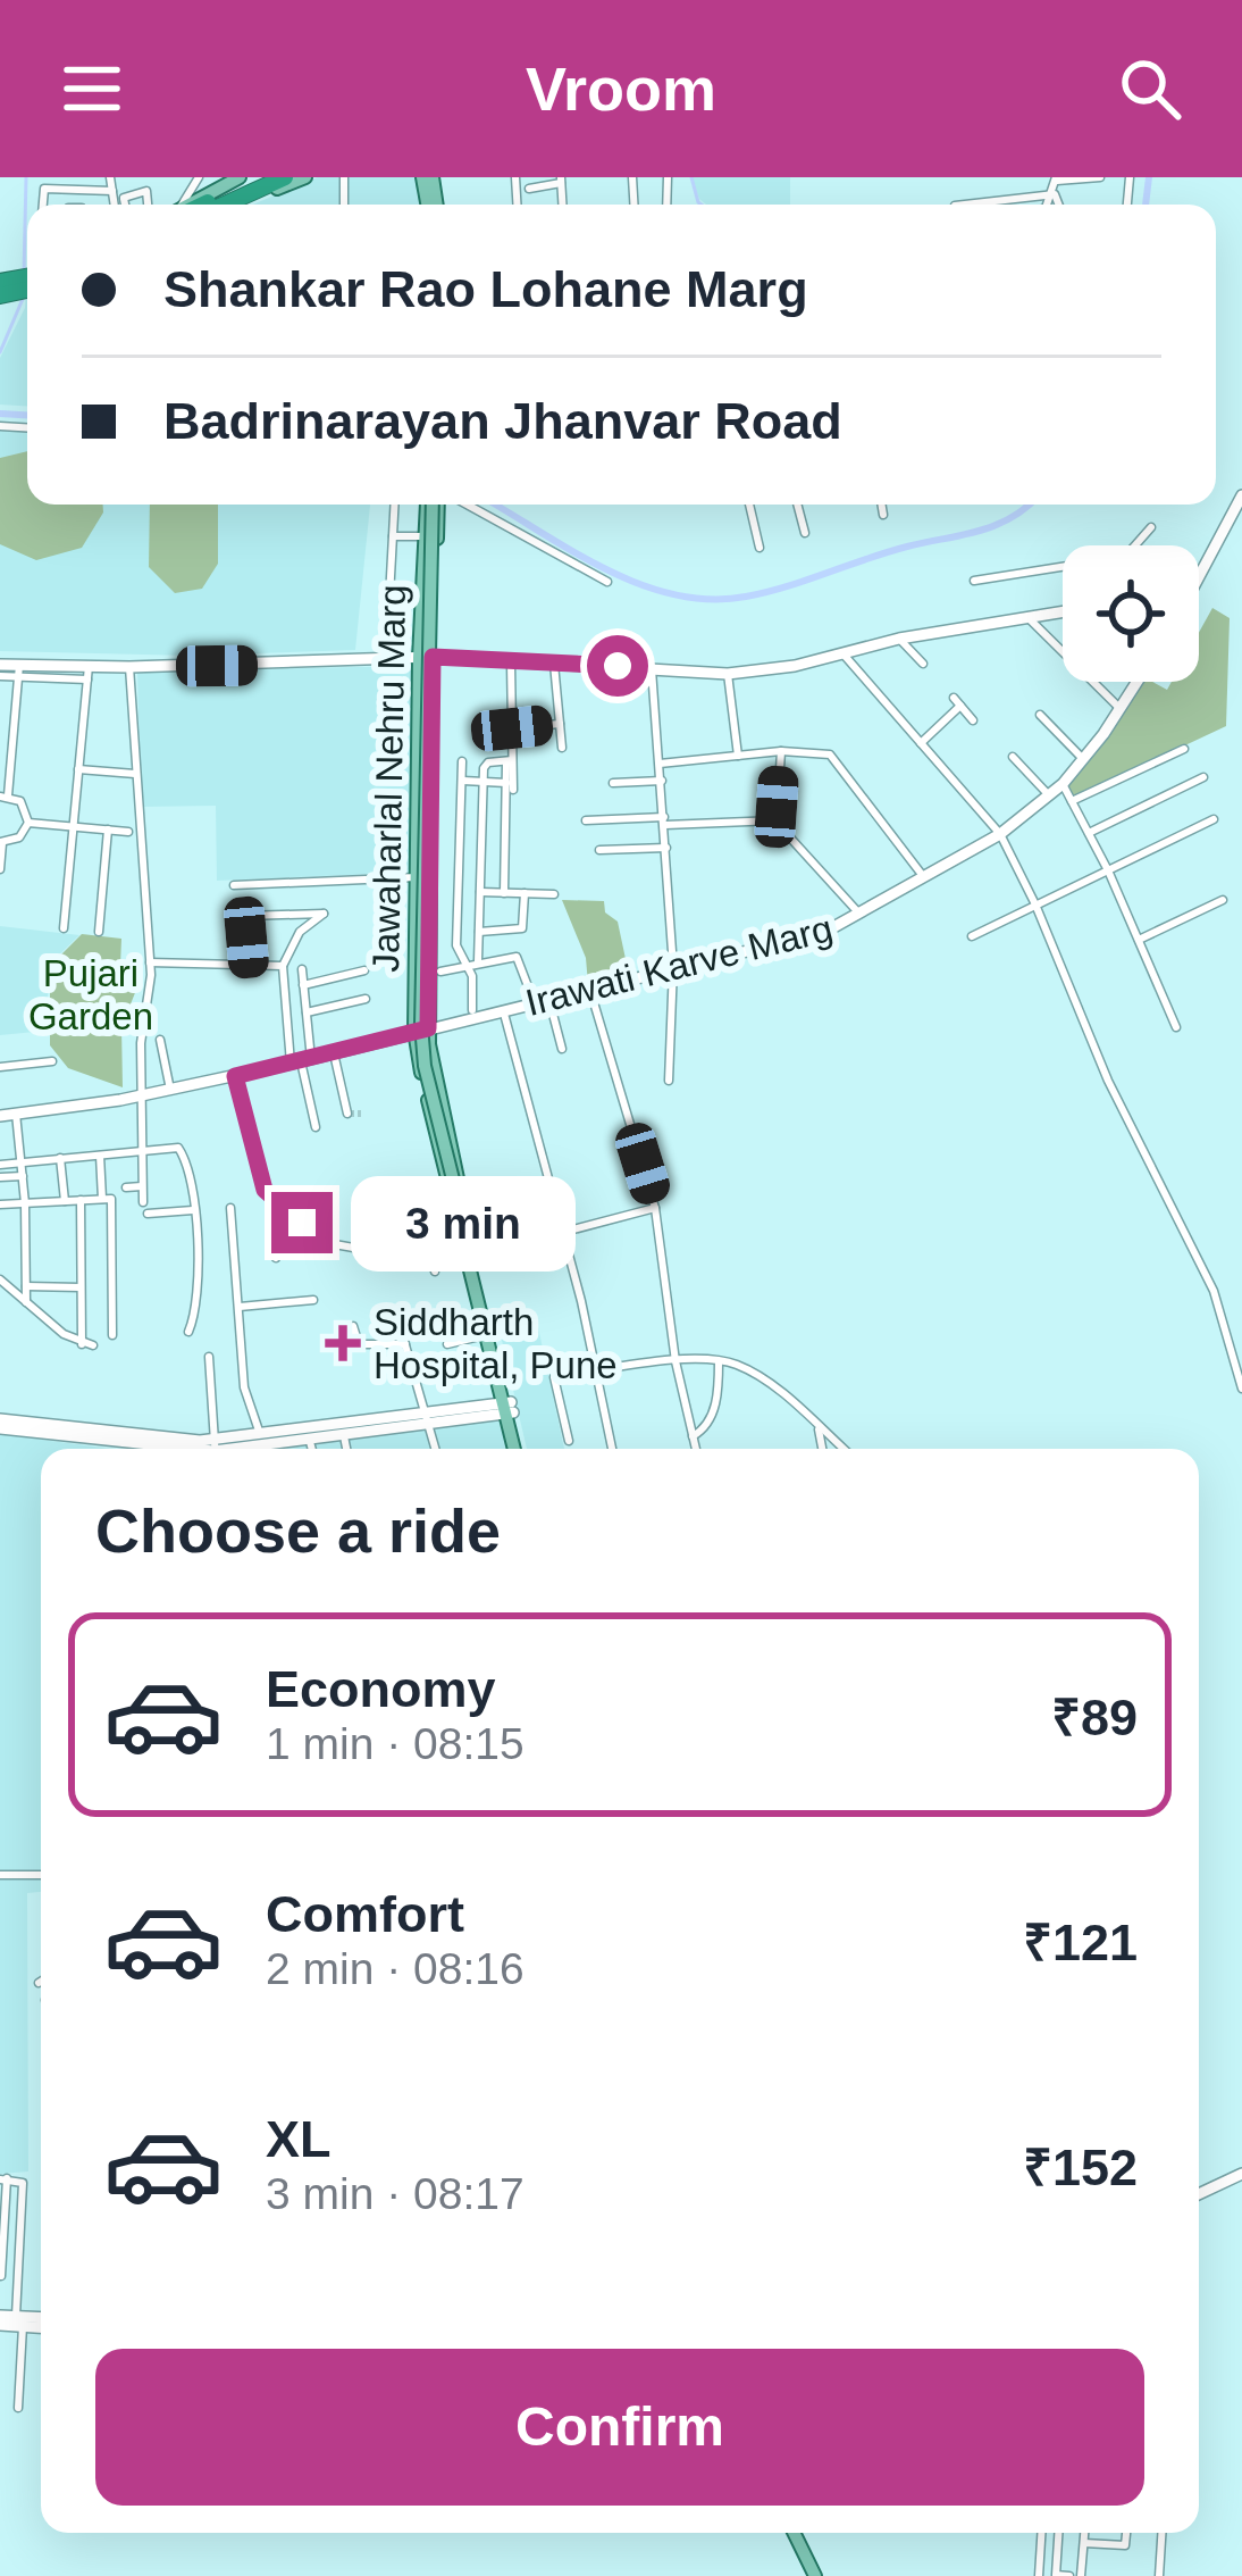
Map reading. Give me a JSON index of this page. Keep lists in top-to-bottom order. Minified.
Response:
{"streets":{"main road":["Jawaharlal Nehru Marg","Irawati Karve Marg"]},"crossings":[["Jawaharlal Nehru Marg","Irawati Karve Marg"]],"parks":["Pujari Garden"],"places":{"health":["Siddharth Hospital, Pune"]},"page":{"header":"Vroom","banner":["Shankar Rao Lohane Marg","Badrinarayan Jhanvar Road"],"bubble":"3 min","heading":"Choose a ride","list":[{"name":"Economy","note":"1 min · 08:15","value":"₹89"},{"name":"Comfort","note":"2 min · 08:16","value":"₹121"},{"name":"XL","note":"3 min · 08:17","value":"₹152"}],"buttons":"Confirm"}}
